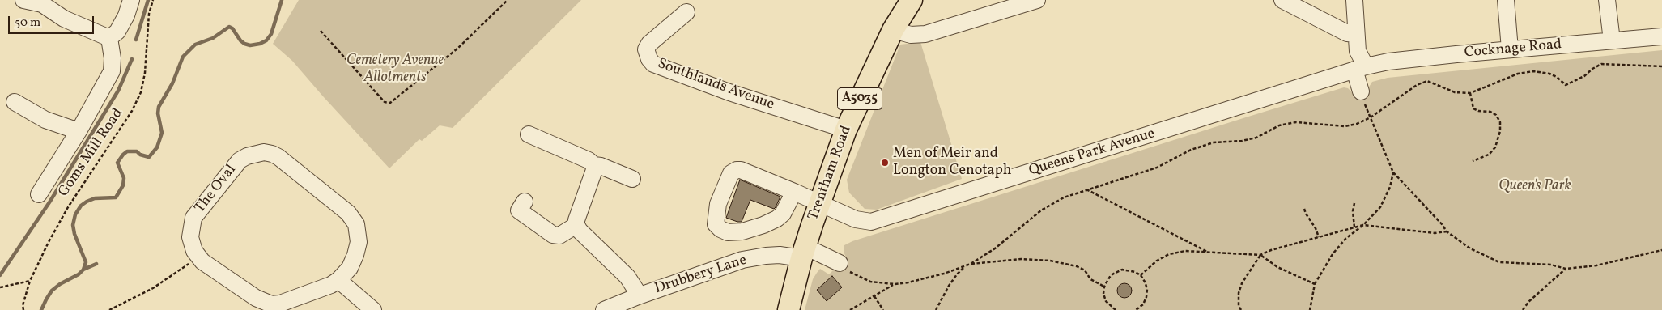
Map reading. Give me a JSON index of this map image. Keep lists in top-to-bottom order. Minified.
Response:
{"streets":{"main road":["A5035","Trentham Road"],"street":["Cocknage Road","Southlands Avenue","Queens Park Avenue","The Oval","Drubbery Lane"],"path":["Goms Mill Road"]},"crossings":[["Cocknage Road","Queens Park Avenue"],["Southlands Avenue","Trentham Road"],["Queens Park Avenue","Trentham Road"],["Trentham Road","Drubbery Lane"]],"parks":["Cemetery Avenue Allotments","Queen's Park"],"places":["Men of Meir and Longton Cenotaph"],"scale_bar":"50 m"}
